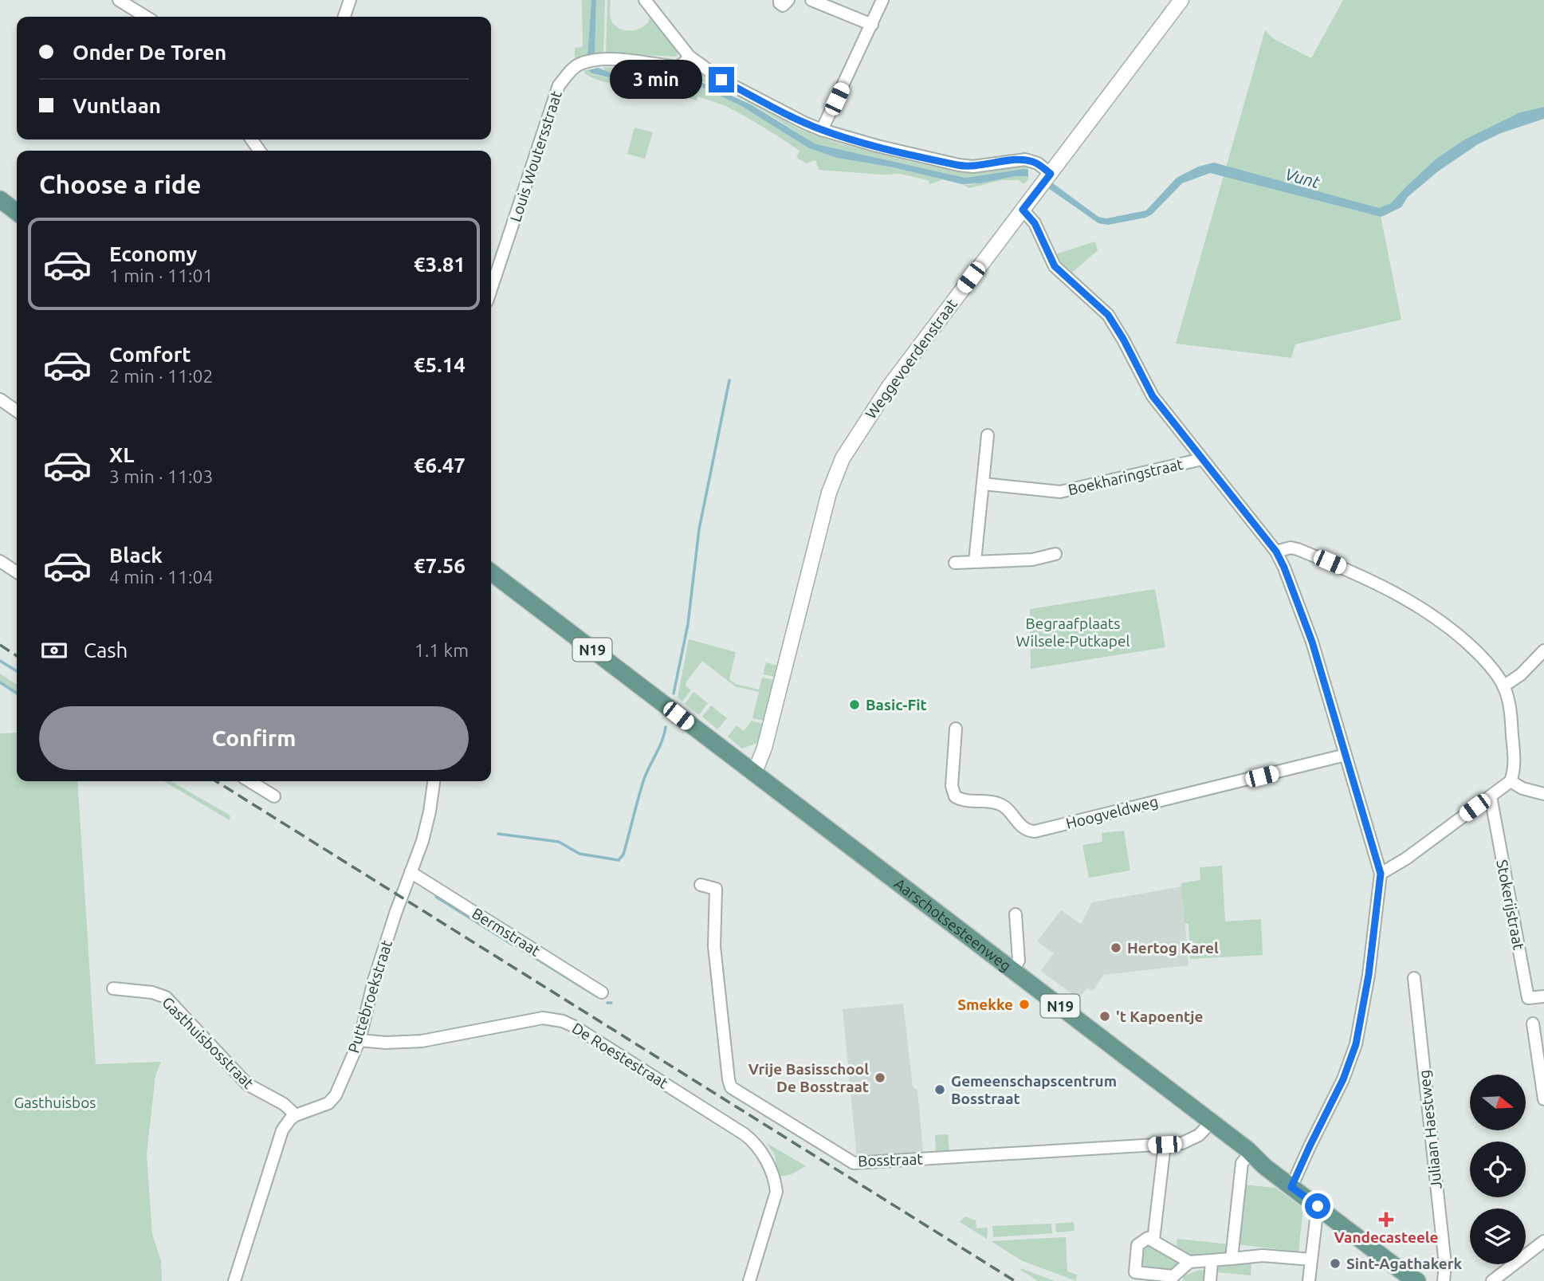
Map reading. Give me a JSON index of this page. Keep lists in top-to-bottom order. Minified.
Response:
{"streets":{"main road":["N19","Aarschotsesteenweg"],"street":["Louis Woutersstraat","Weggevoerdenstraat","Boekharingstraat","Hoogveldweg","Stokerijstraat","Bermstraat","Puttebroekstraat","Gasthuisbosstraat","De Roestestraat","Juliaan Haestweg","Bosstraat"]},"crossings":[["Weggevoerdenstraat","Aarschotsesteenweg"],["Aarschotsesteenweg","Bosstraat"],["Bermstraat","Puttebroekstraat"],["Puttebroekstraat","Gasthuisbosstraat"],["Puttebroekstraat","De Roestestraat"]],"water":["Vunt"],"parks":["Begraafplaats Wilsele-Putkapel","Gasthuisbos"],"places":{"other":["Basic-Fit","Hertog Karel","Smekke","'t Kapoentje","Vrije Basisschool De Bosstraat","Gemeenschapscentrum Bosstraat","Sint-Agathakerk"],"health":["Vandecasteele"]},"north":"right","page":{"banner":["Onder De Toren","Vuntlaan"],"bubble":"3 min","heading":"Choose a ride","list":[{"name":"Economy","note":"1 min · 11:01","value":"€3.81"},{"name":"Comfort","note":"2 min · 11:02","value":"€5.14"},{"name":"XL","note":"3 min · 11:03","value":"€6.47"},{"name":"Black","note":"4 min · 11:04","value":"€7.56"}],"pay":["Cash","1.1 km"],"buttons":"Confirm"}}
